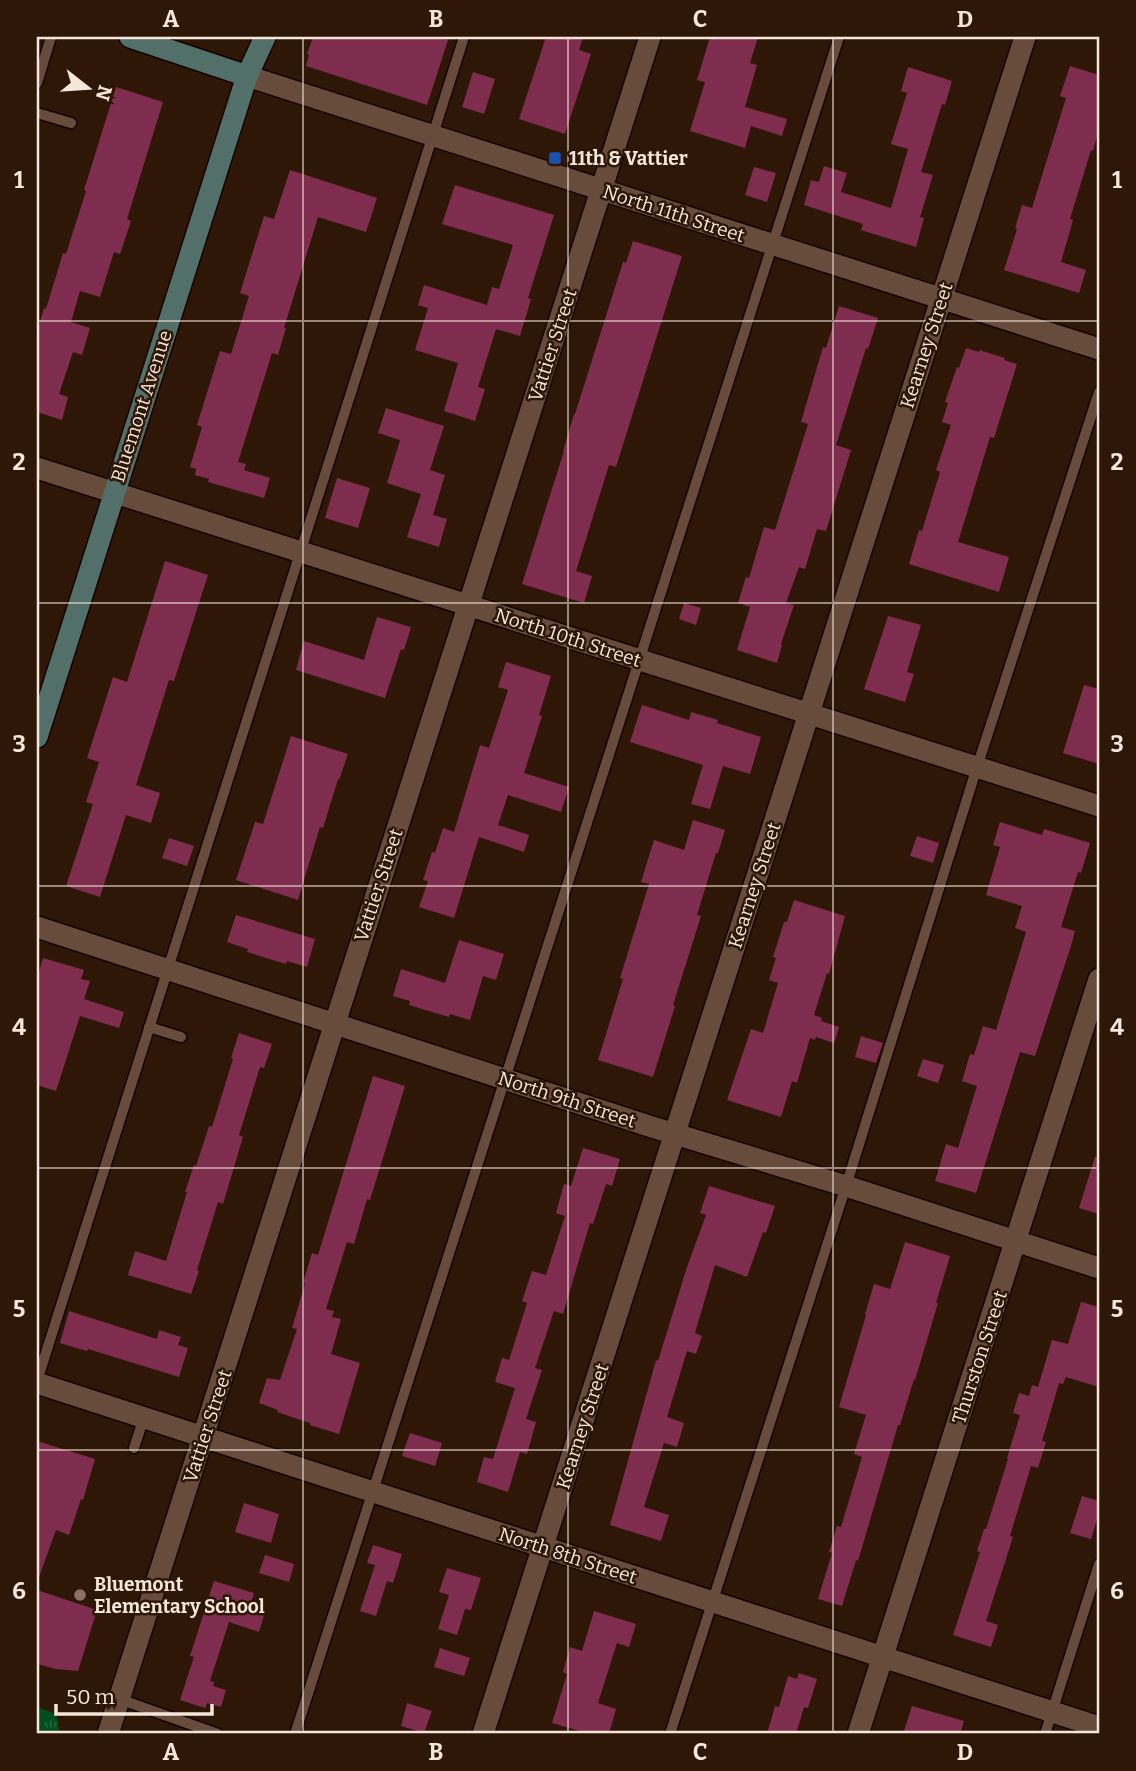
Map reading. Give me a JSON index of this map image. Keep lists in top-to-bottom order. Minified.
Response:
{"streets":{"main road":["North 11th Street","Bluemont Avenue"],"street":["Vattier Street","Kearney Street","North 10th Street","North 9th Street","Thurston Street","North 8th Street"]},"crossings":[["North 11th Street","Vattier Street"],["North 11th Street","Kearney Street"],["North 11th Street","Bluemont Avenue"],["Vattier Street","North 10th Street"],["Vattier Street","North 9th Street"],["Vattier Street","North 8th Street"],["Kearney Street","North 10th Street"],["Kearney Street","North 9th Street"],["Kearney Street","North 8th Street"],["Bluemont Avenue","North 10th Street"],["North 9th Street","Thurston Street"],["Thurston Street","North 8th Street"]],"places":{"transit":["11th & Vattier"],"other":["Bluemont Elementary School"]},"scale_bar":"50 m","north":"right","grid":{"columns":["A","B","C","D"],"rows":["1","2","3","4","5","6"]}}
